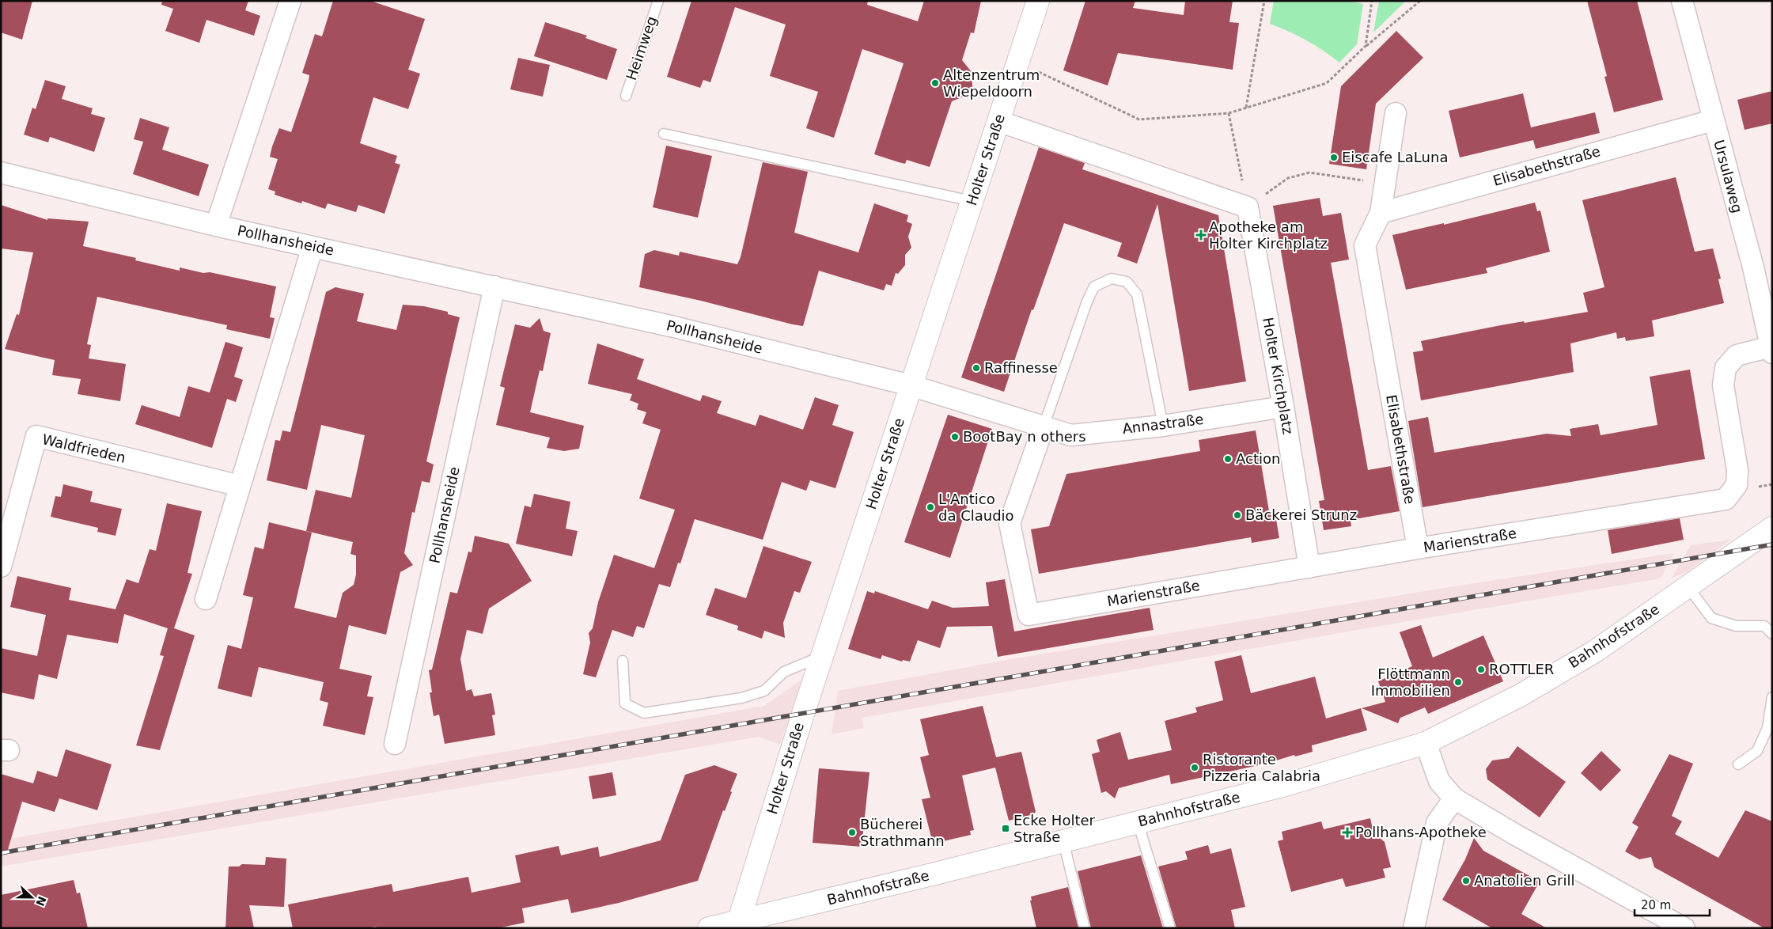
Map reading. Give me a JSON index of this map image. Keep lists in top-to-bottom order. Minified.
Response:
{"streets":{"street":["Holter Straße","Elisabethstraße","Ursulaweg","Pollhansheide","Holter Kirchplatz","Annastraße","Waldfrieden","Marienstraße","Bahnhofstraße"],"lane":["Heimweg"]},"crossings":[["Holter Straße","Pollhansheide"],["Holter Straße","Annastraße"],["Holter Straße","Bahnhofstraße"],["Elisabethstraße","Ursulaweg"],["Elisabethstraße","Marienstraße"],["Ursulaweg","Marienstraße"],["Pollhansheide","Annastraße"],["Holter Kirchplatz","Annastraße"],["Holter Kirchplatz","Marienstraße"],["Annastraße","Marienstraße"]],"places":{"other":["Altenzentrum Wiepeldoorn","Eiscafe LaLuna","Raffinesse","BootBay n others","Action","L'Antico da Claudio","Bäckerei Strunz","ROTTLER","Flöttmann Immobilien","Ristorante Pizzeria Calabria","Bücherei Strathmann","Anatolien Grill"],"health":["Apotheke am Holter Kirchplatz","Pollhans-Apotheke"],"transit":["Ecke Holter Straße"]},"scale_bar":"20 m","north":"right"}
